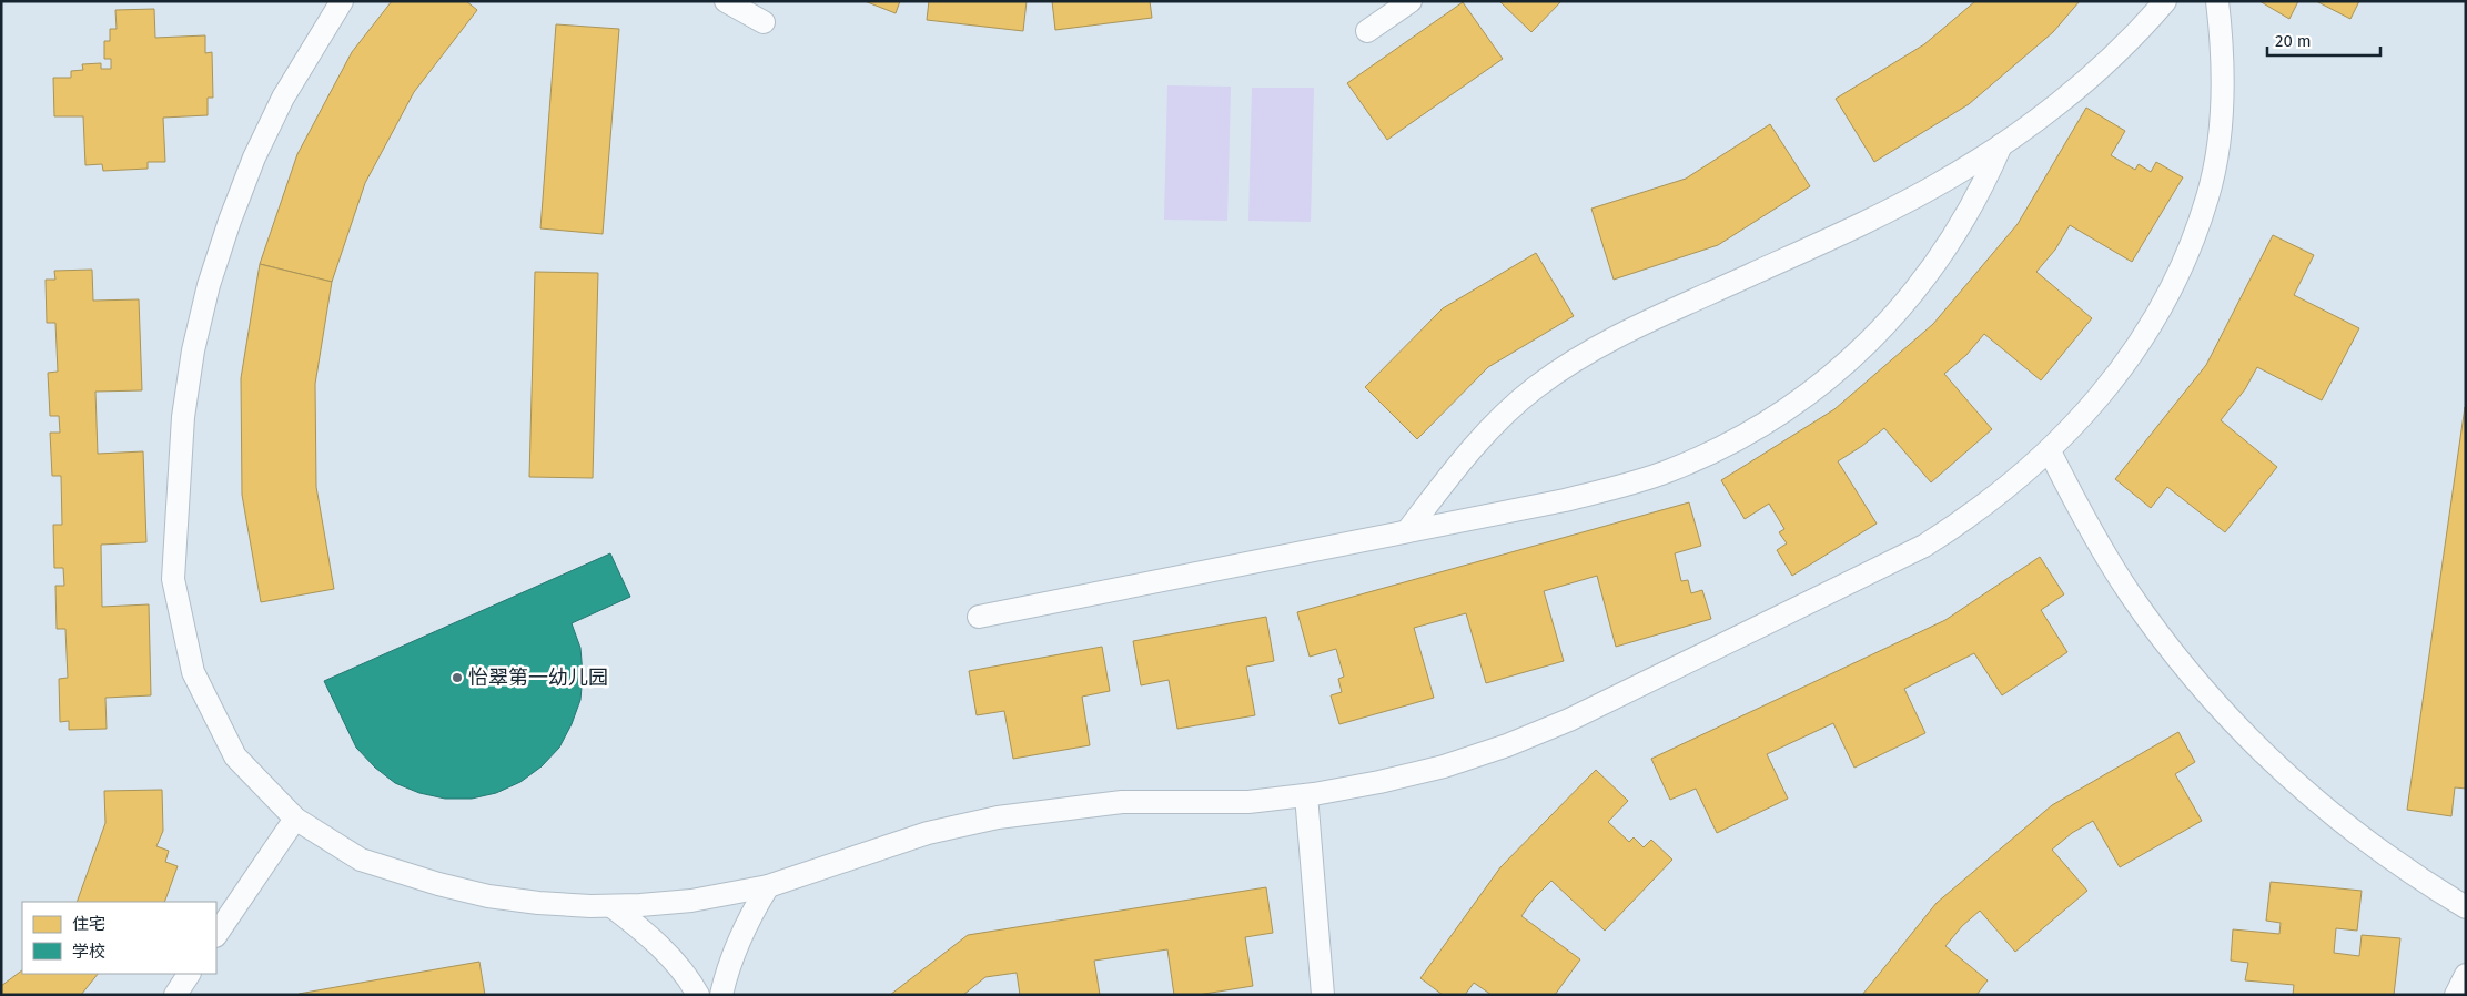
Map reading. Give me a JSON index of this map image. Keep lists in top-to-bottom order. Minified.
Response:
{"places":["怡翠第一幼儿园"],"legend":["住宅","学校"],"scale_bar":"20 m"}
